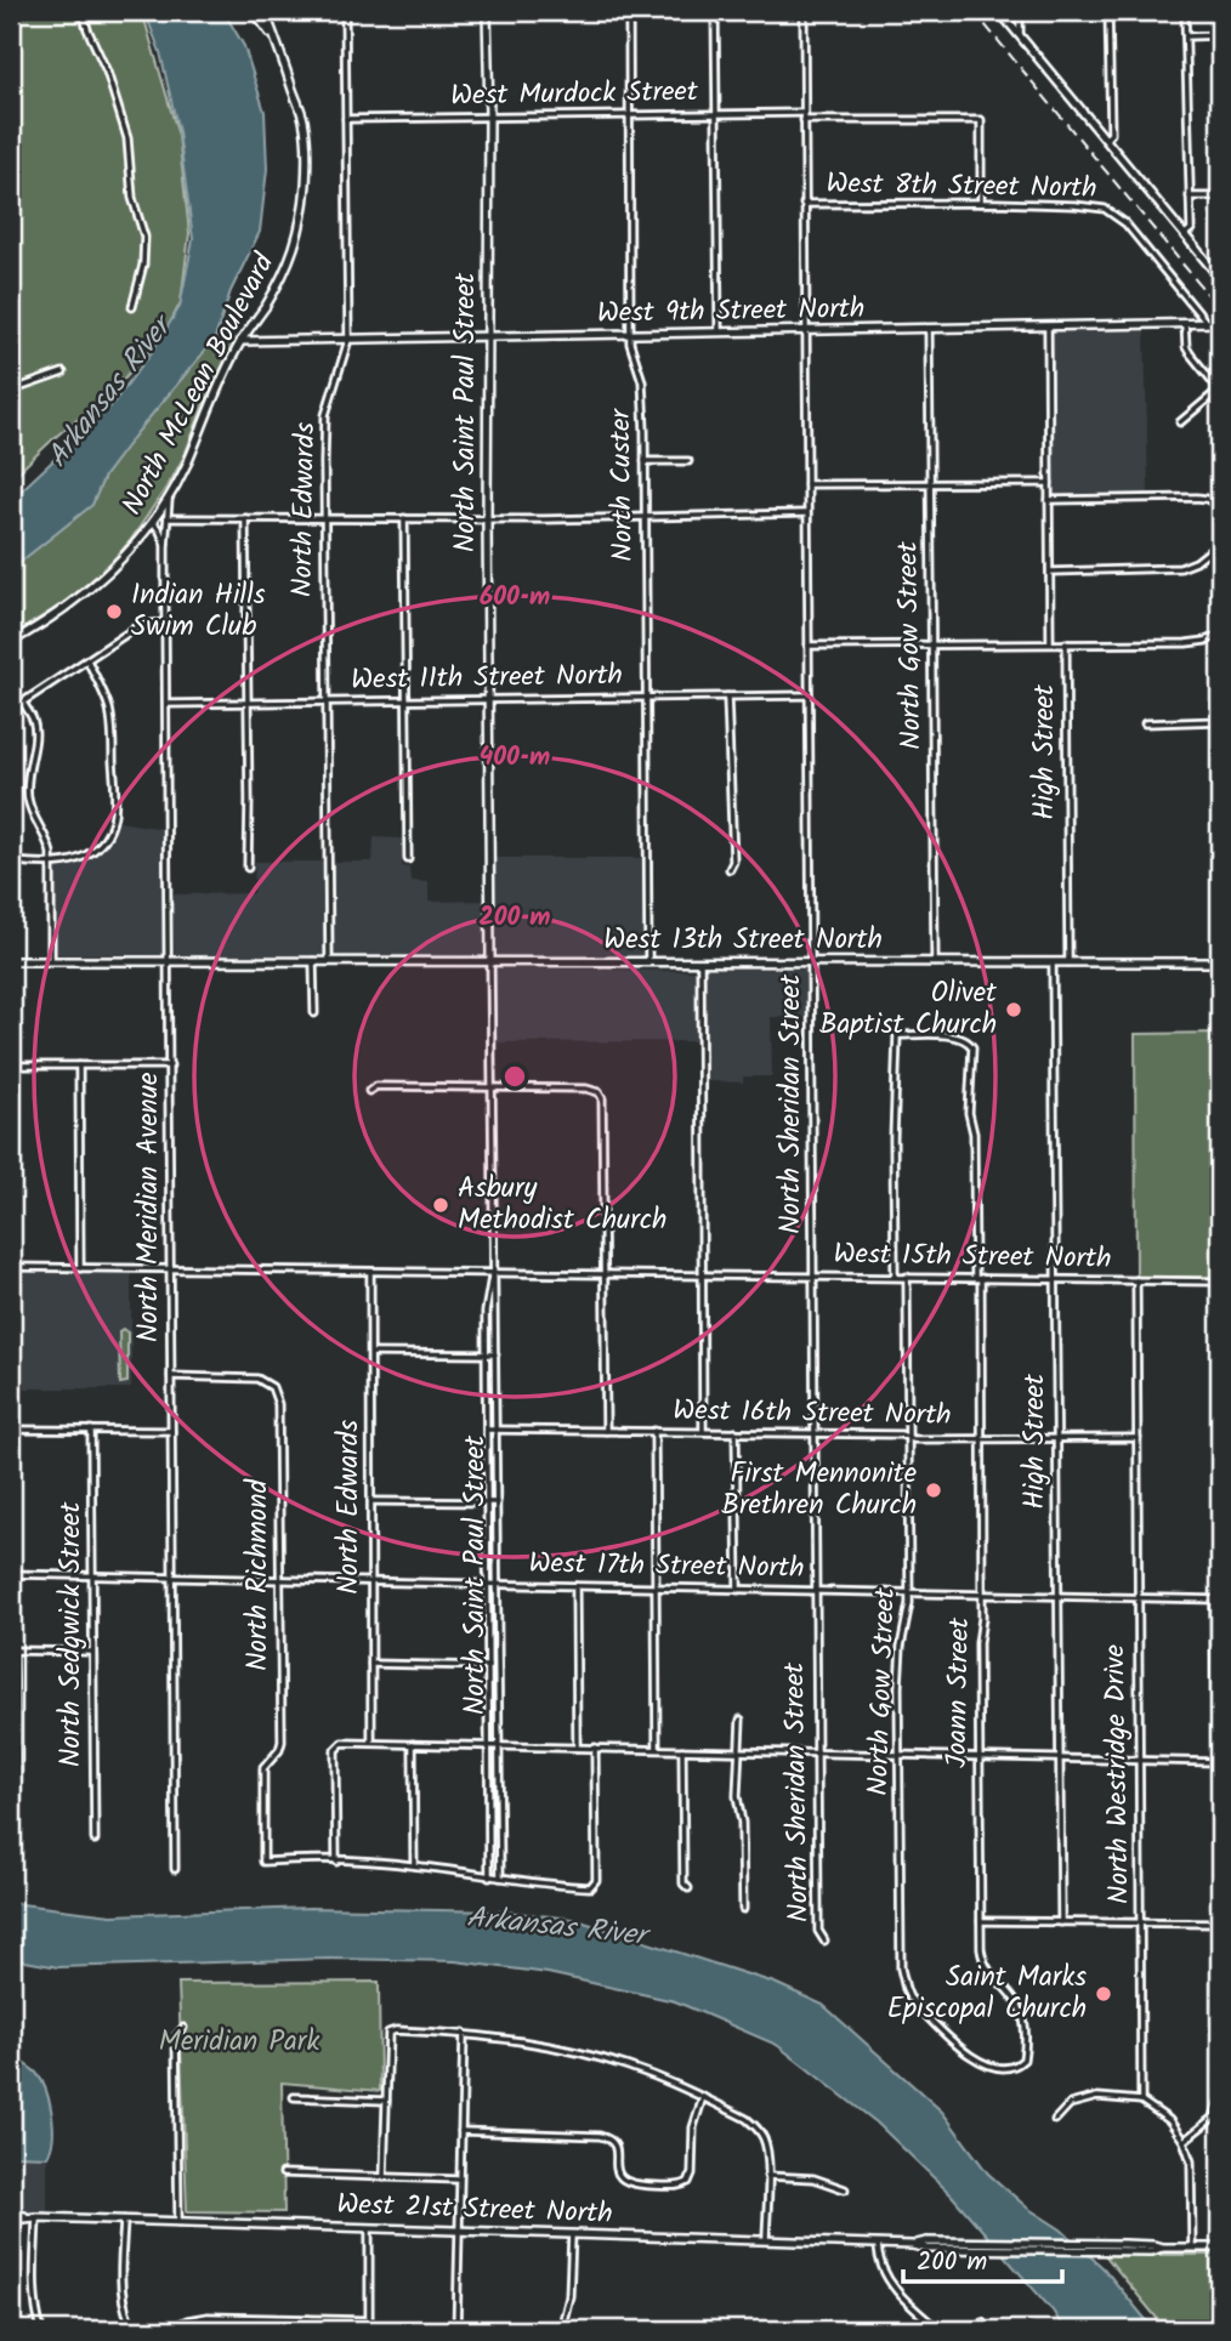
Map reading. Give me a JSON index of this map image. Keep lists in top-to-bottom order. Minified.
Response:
{"streets":{"street":["West Murdock Street","West 8th Street North","West 9th Street North","North McLean Boulevard","North Saint Paul Street","North Custer","North Edwards","North Gow Street","West 11th Street North","High Street","West 13th Street North","North Sheridan Street","North Meridian Avenue","West 15th Street North","West 16th Street North","West 17th Street North","North Richmond","North Sedgwick Street","Joann Street","North Westridge Drive","West 21st Street North"]},"crossings":[["West Murdock Street","West 8th Street North"],["West Murdock Street","North Saint Paul Street"],["West Murdock Street","North Custer"],["West Murdock Street","North Edwards"],["West Murdock Street","North Sheridan Street"],["West 8th Street North","West 9th Street North"],["West 8th Street North","North Sheridan Street"],["West 9th Street North","North McLean Boulevard"],["West 9th Street North","North Saint Paul Street"],["West 9th Street North","North Custer"],["West 9th Street North","North Edwards"],["West 9th Street North","North Gow Street"],["West 9th Street North","North Sheridan Street"],["North McLean Boulevard","North Meridian Avenue"],["North Saint Paul Street","West 11th Street North"],["North Saint Paul Street","West 13th Street North"],["North Saint Paul Street","West 15th Street North"],["North Saint Paul Street","West 16th Street North"],["North Saint Paul Street","West 17th Street North"],["North Custer","West 11th Street North"],["North Custer","West 13th Street North"],["North Edwards","West 11th Street North"],["North Edwards","West 13th Street North"],["North Edwards","West 15th Street North"],["North Edwards","West 17th Street North"],["North Gow Street","West 13th Street North"],["North Gow Street","West 15th Street North"],["North Gow Street","West 16th Street North"],["North Gow Street","West 17th Street North"],["North Gow Street","Joann Street"],["West 11th Street North","North Sheridan Street"],["West 11th Street North","North Meridian Avenue"],["High Street","West 13th Street North"],["High Street","West 15th Street North"],["High Street","West 16th Street North"],["High Street","West 17th Street North"],["West 13th Street North","North Sheridan Street"],["West 13th Street North","North Meridian Avenue"],["North Sheridan Street","West 15th Street North"],["North Sheridan Street","West 16th Street North"],["North Sheridan Street","West 17th Street North"],["North Meridian Avenue","West 15th Street North"],["North Meridian Avenue","West 17th Street North"],["North Meridian Avenue","North Richmond"],["West 15th Street North","Joann Street"],["West 15th Street North","North Westridge Drive"],["West 16th Street North","Joann Street"],["West 16th Street North","North Westridge Drive"],["West 17th Street North","North Richmond"],["West 17th Street North","North Sedgwick Street"],["West 17th Street North","Joann Street"],["West 17th Street North","North Westridge Drive"]],"water":["Arkansas River"],"parks":["Meridian Park"],"places":["Indian Hills Swim Club","Olivet Baptist Church","Asbury Methodist Church","First Mennonite Brethren Church","Saint Marks Episcopal Church"],"scale_bar":"200 m","rings":["600 m","400 m","200 m"]}
